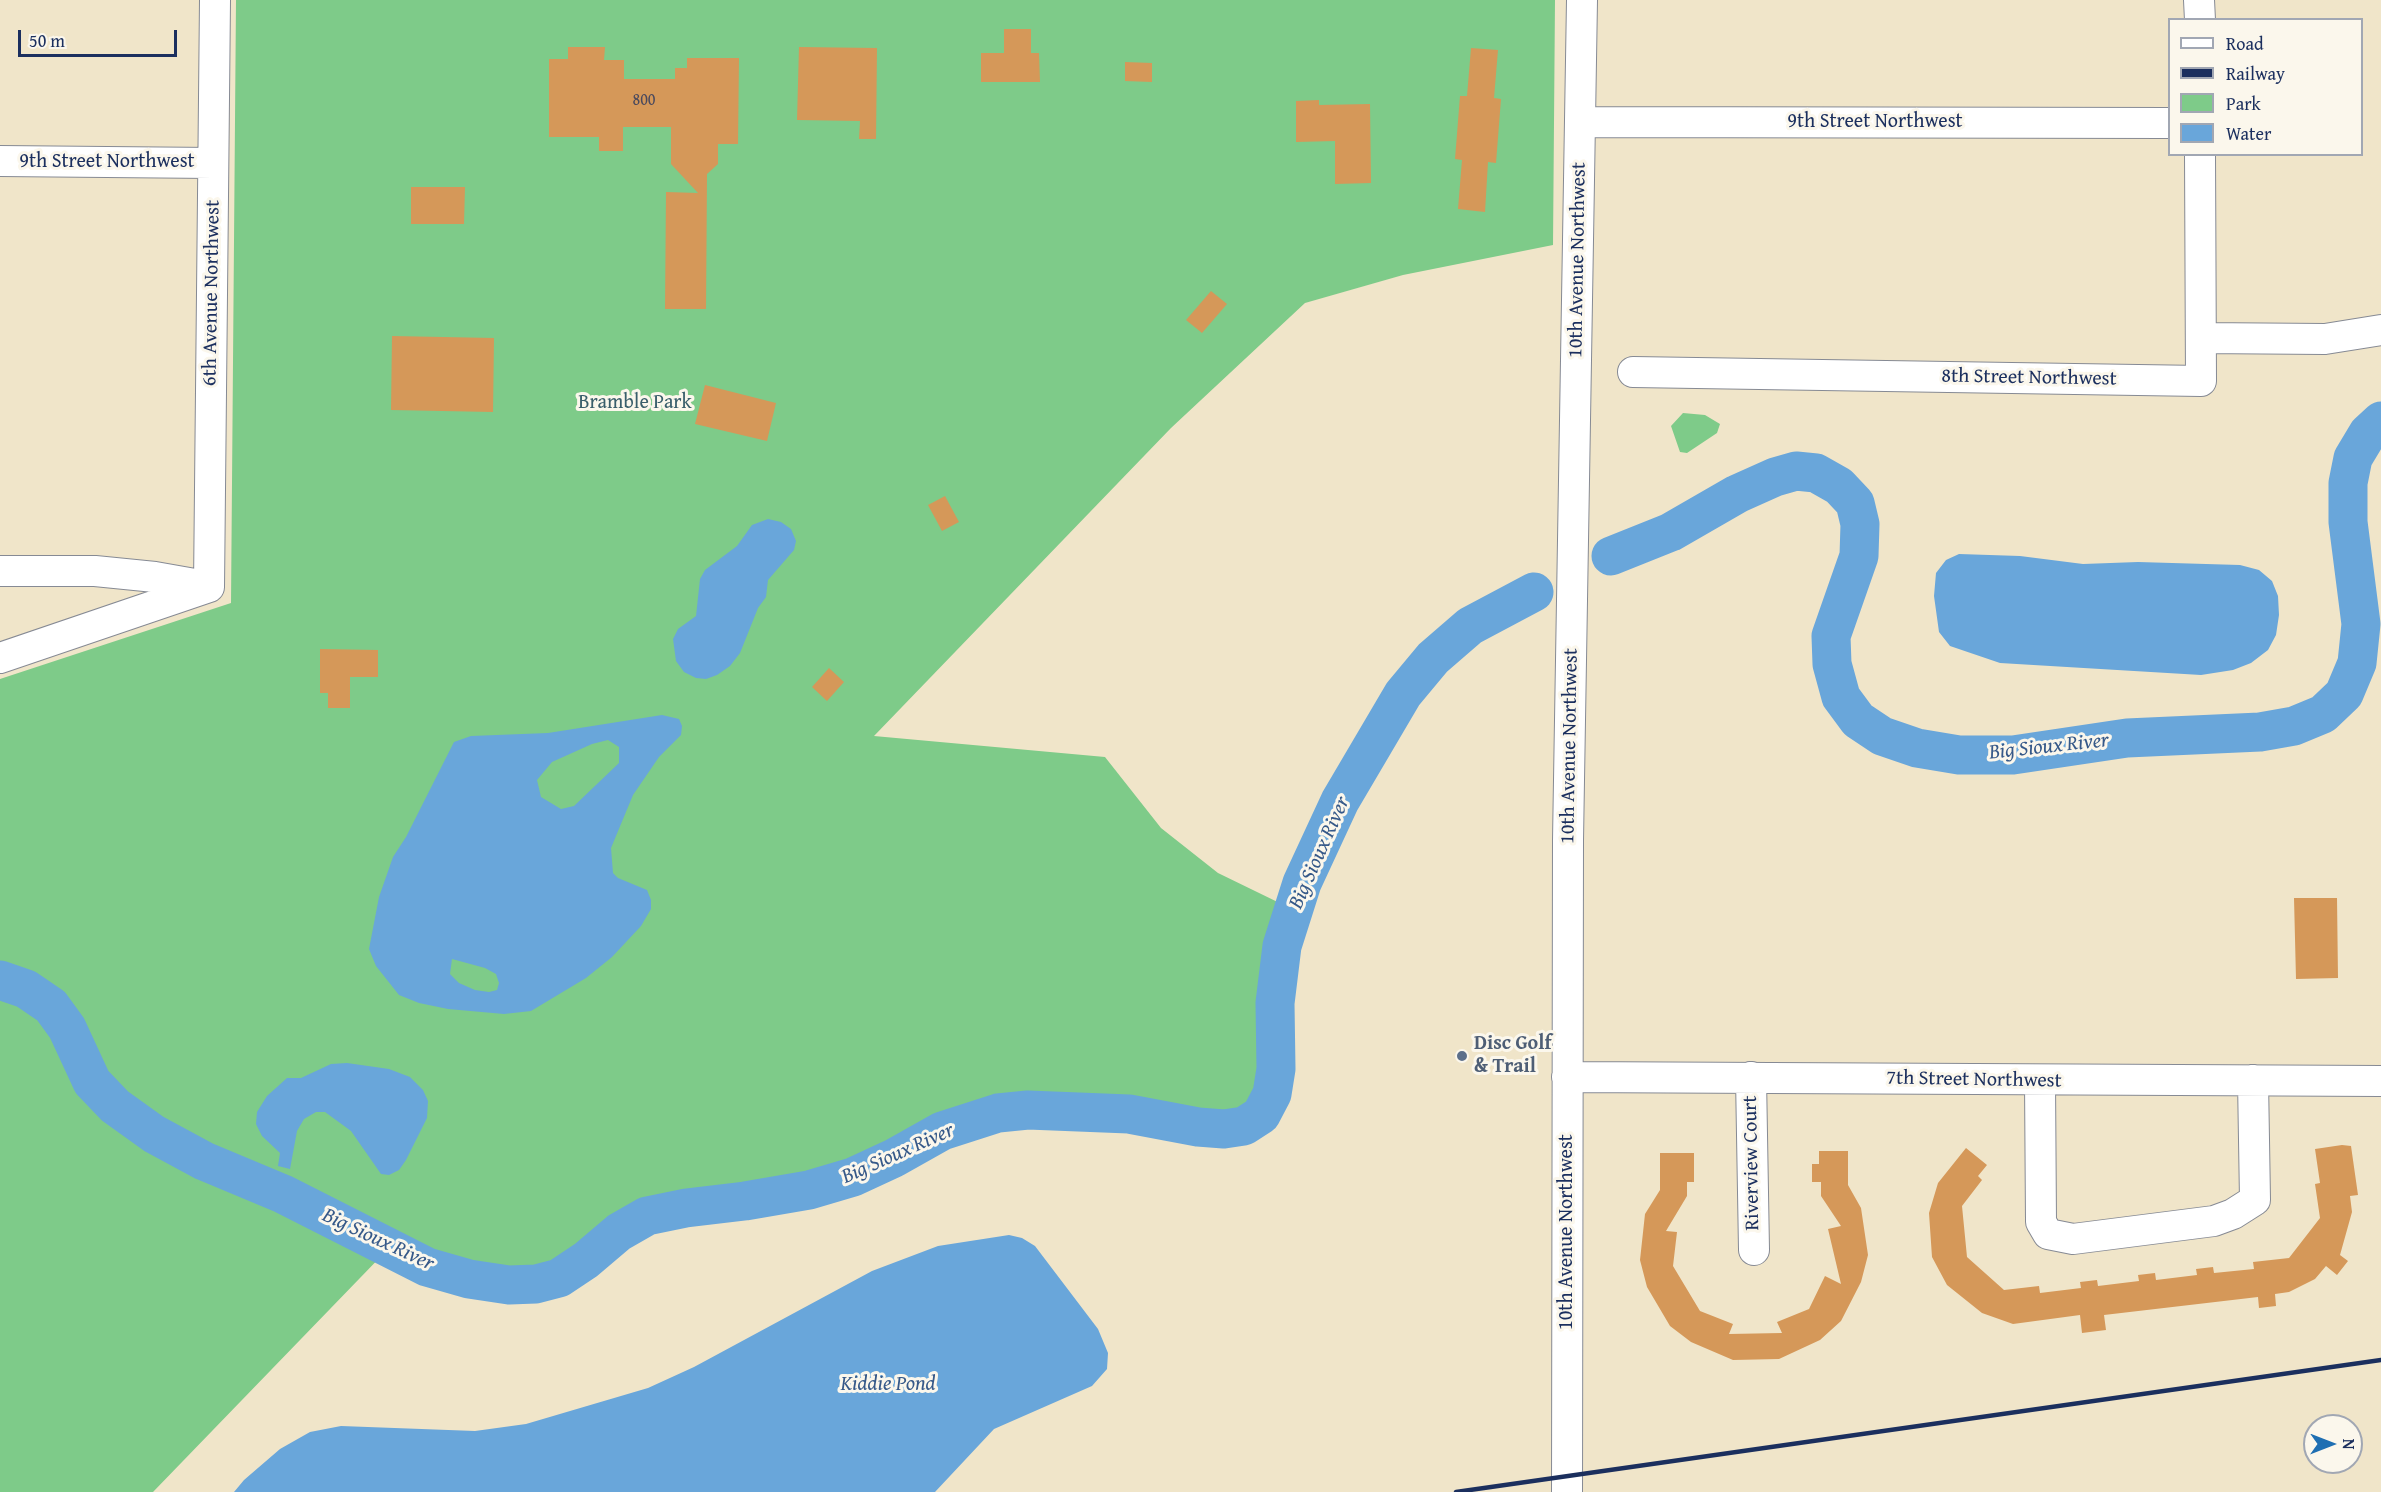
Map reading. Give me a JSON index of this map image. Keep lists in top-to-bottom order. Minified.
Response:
{"streets":{"street":["9th Street Northwest","10th Avenue Northwest","6th Avenue Northwest","8th Street Northwest","7th Street Northwest","Riverview Court"]},"crossings":[["9th Street Northwest","10th Avenue Northwest"],["9th Street Northwest","6th Avenue Northwest"],["10th Avenue Northwest","7th Street Northwest"],["7th Street Northwest","Riverview Court"]],"water":["Big Sioux River","Kiddie Pond"],"parks":["Bramble Park"],"places":["Disc Golf & Trail"],"house_numbers":["800"],"legend":["Road","Railway","Park","Water"],"scale_bar":"50 m","north":"right"}
